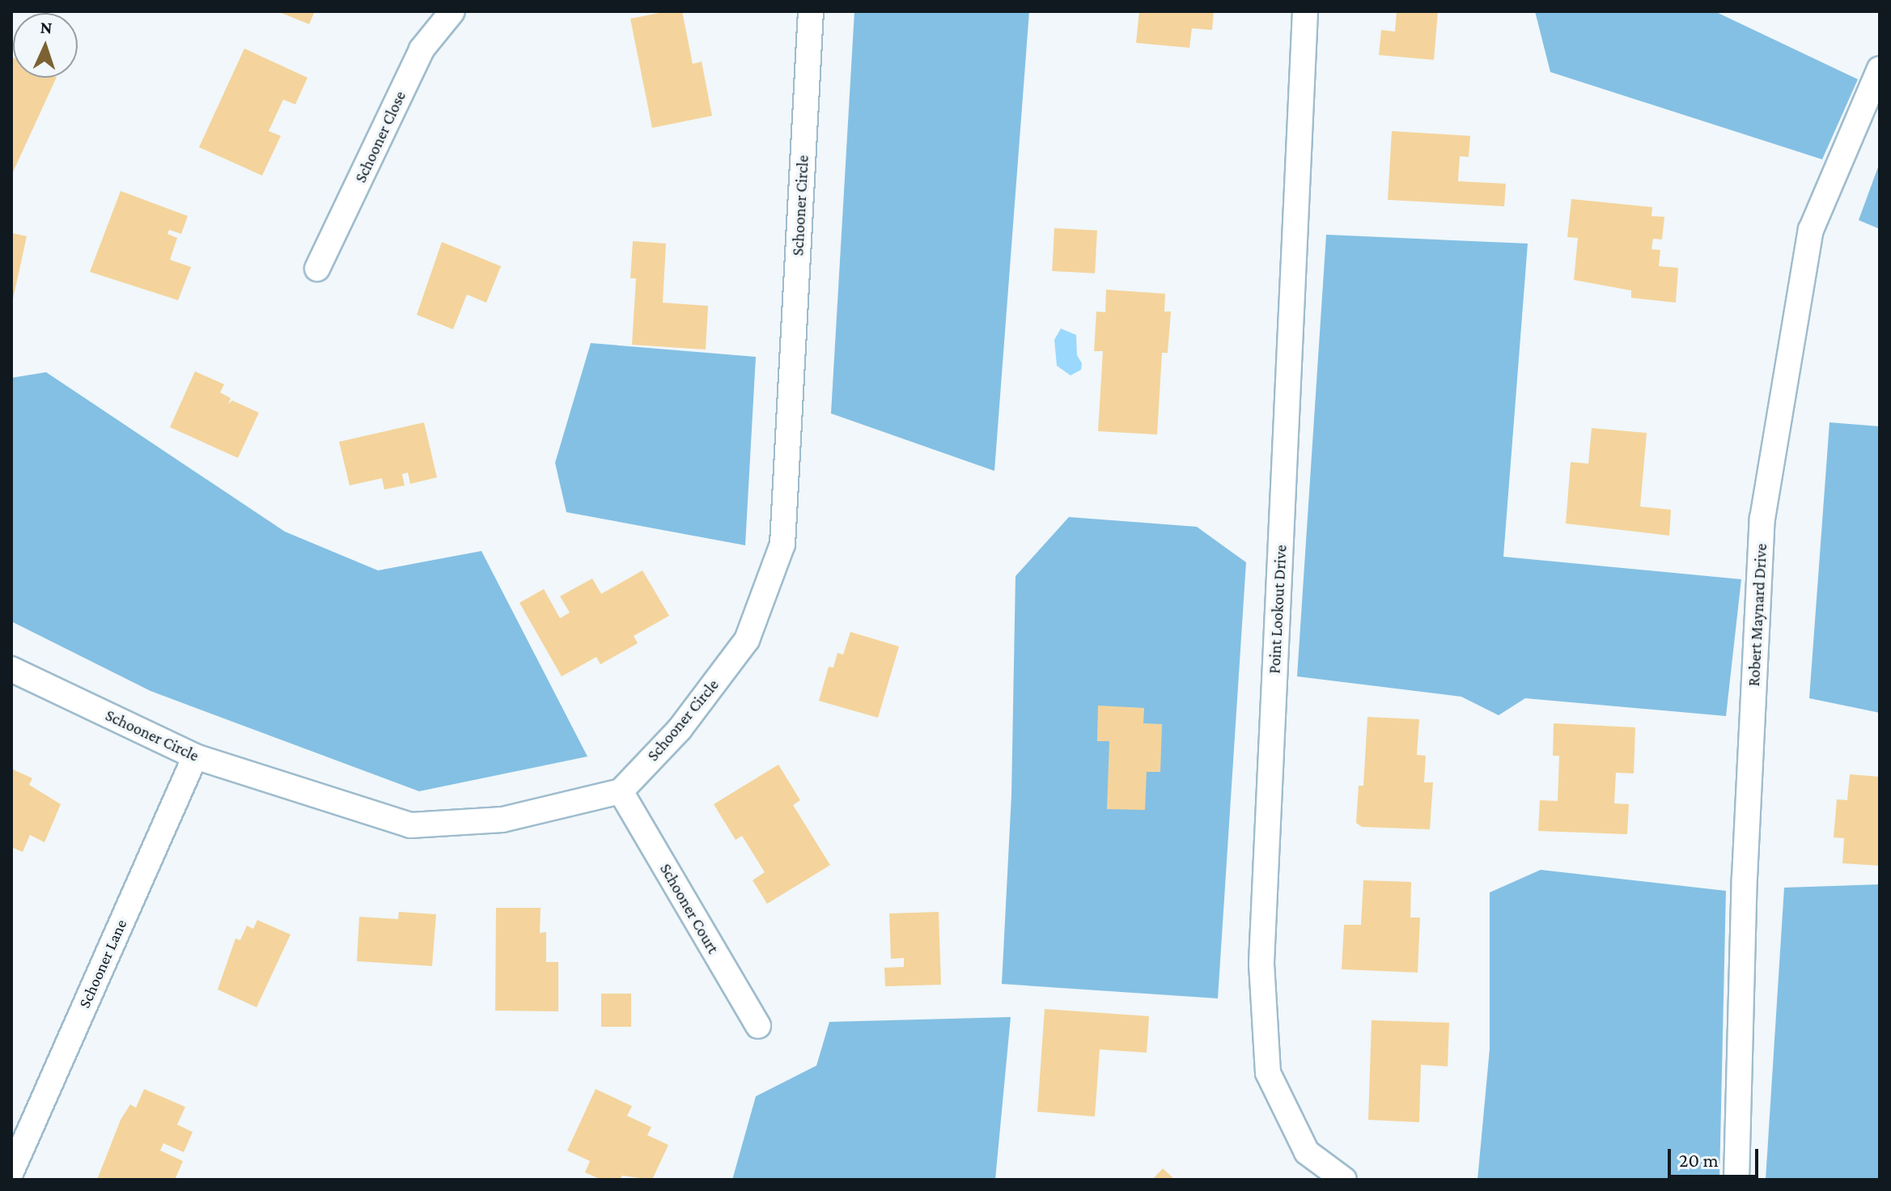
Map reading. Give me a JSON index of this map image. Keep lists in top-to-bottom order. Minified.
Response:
{"streets":{"street":["Schooner Close","Schooner Circle","Point Lookout Drive","Robert Maynard Drive","Schooner Court","Schooner Lane"]},"crossings":[["Schooner Circle","Schooner Court"],["Schooner Circle","Schooner Lane"]],"scale_bar":"20 m","north":"top"}
